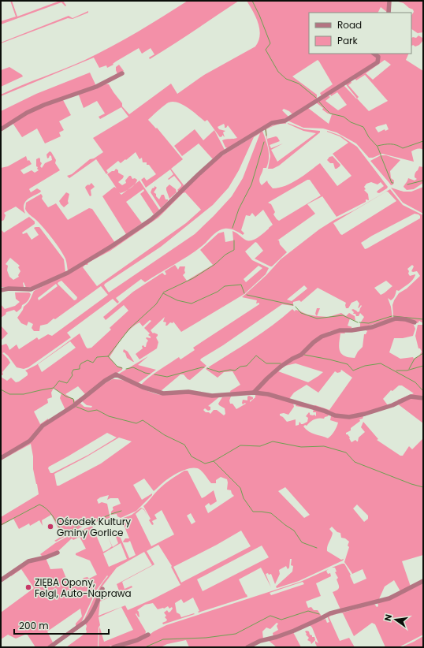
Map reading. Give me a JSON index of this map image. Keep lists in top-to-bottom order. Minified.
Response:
{"places":["Ośrodek Kultury Gminy Gorlice","ZIĘBA Opony, Felgi, Auto-Naprawa"],"legend":["Road","Park"],"scale_bar":"200 m","north":"left"}
